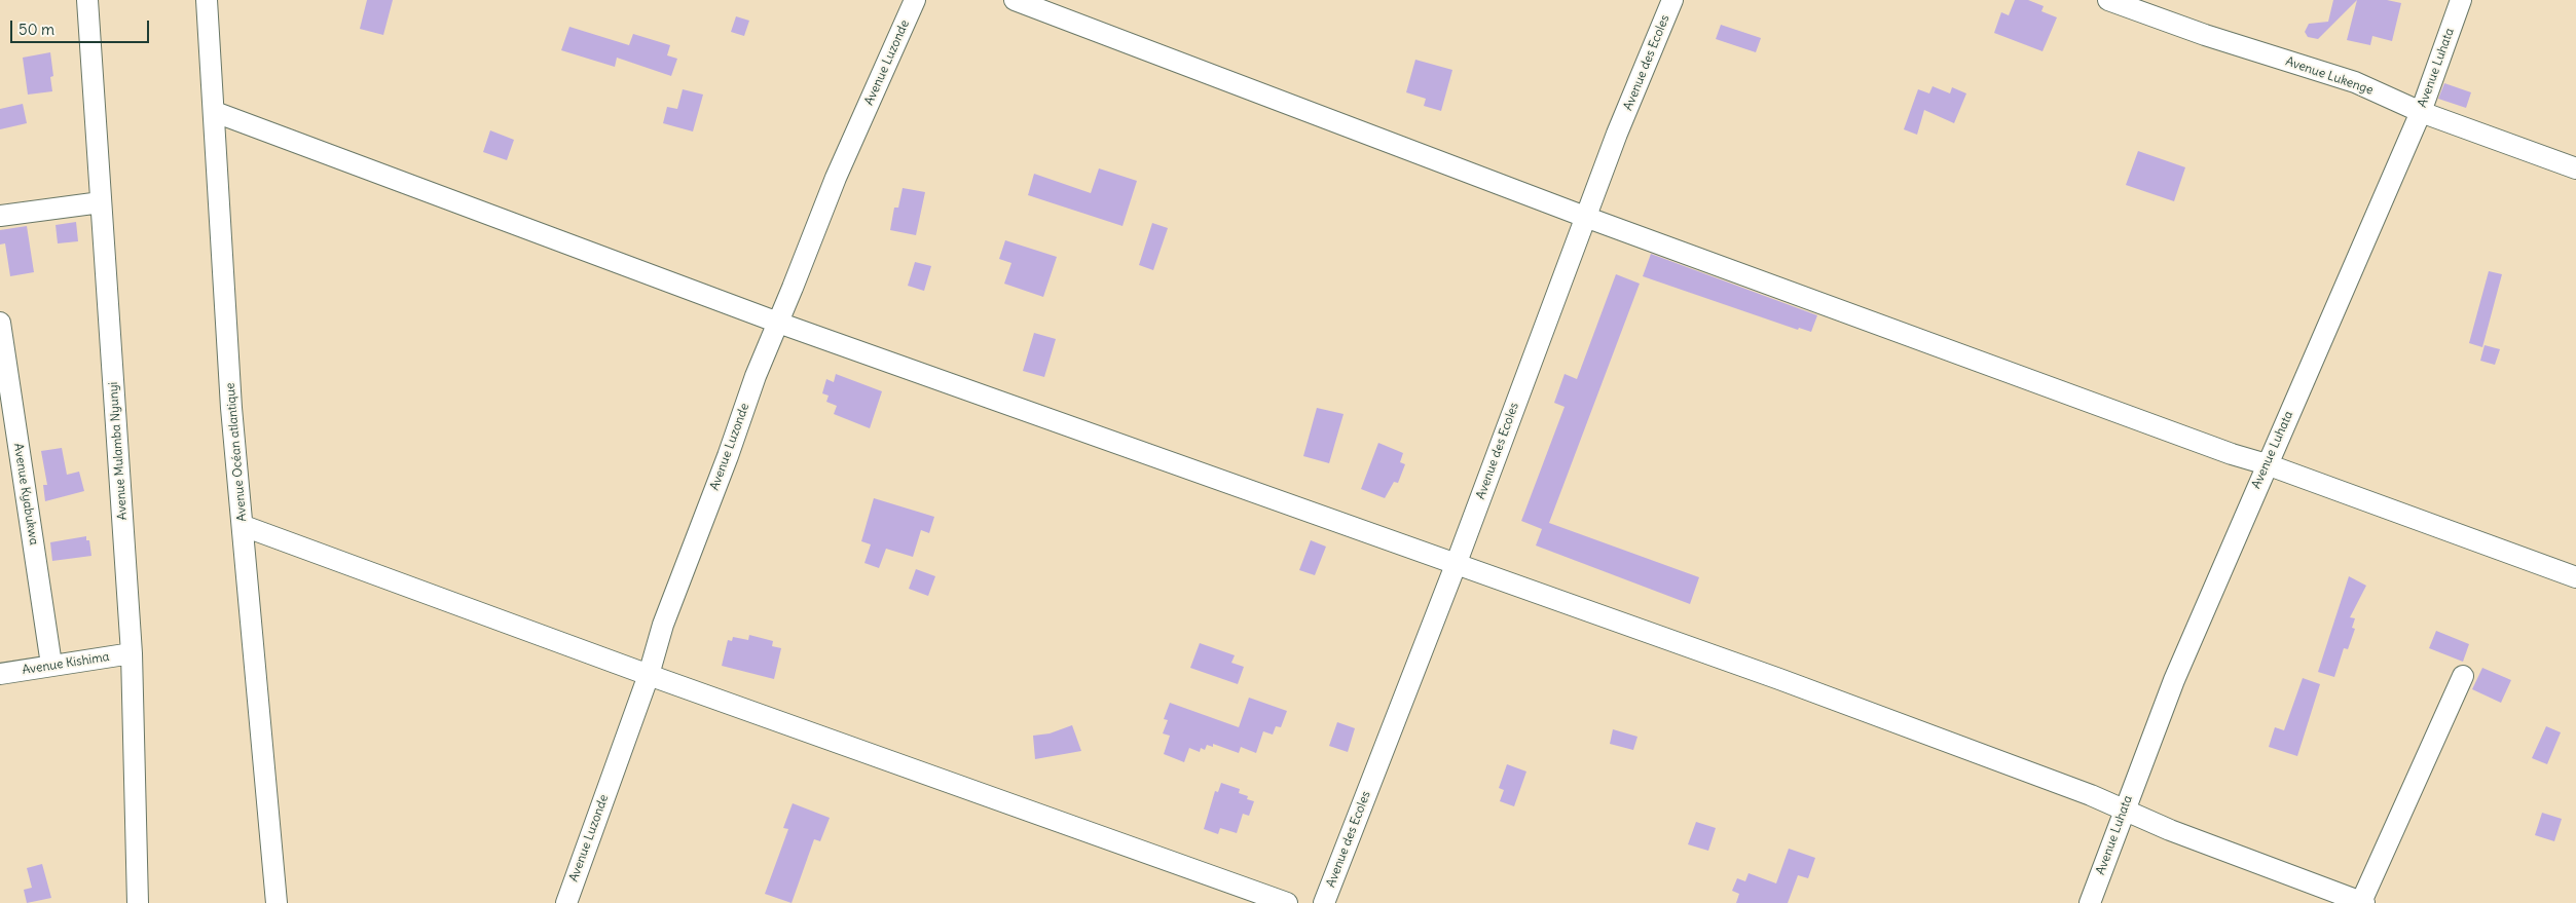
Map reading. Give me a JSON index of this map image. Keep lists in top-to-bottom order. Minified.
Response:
{"streets":{"street":["Avenue Luzonde","Avenue des Ecoles","Avenue Luhata","Avenue Lukenge","Avenue Mulamba Nyunyi","Avenue Océan atlantique","Avenue Kyabukwa","Avenue Kishima"]},"crossings":[["Avenue Luhata","Avenue Lukenge"],["Avenue Mulamba Nyunyi","Avenue Kishima"],["Avenue Kyabukwa","Avenue Kishima"]],"scale_bar":"50 m"}
